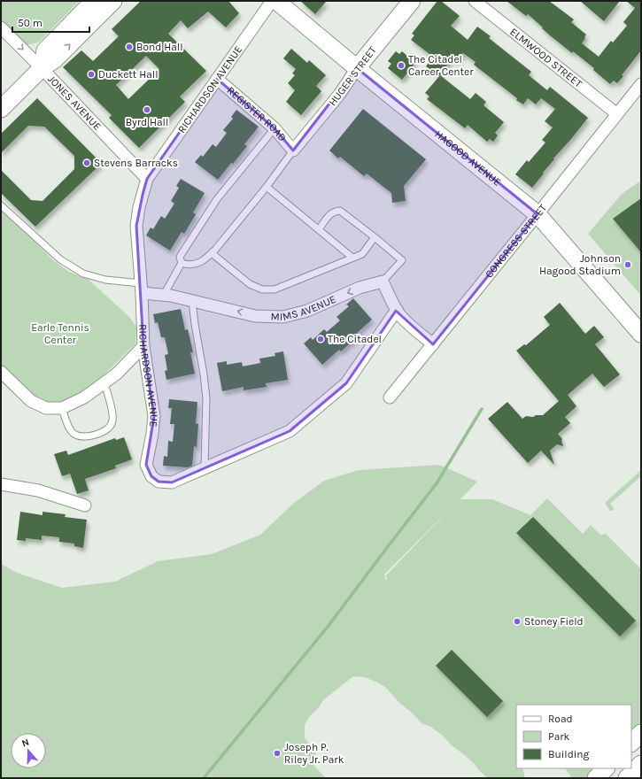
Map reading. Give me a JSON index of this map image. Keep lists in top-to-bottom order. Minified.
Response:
{"streets":{"street":["ELMWOOD STREET","HUGER STREET","RICHARDSON AVENUE","JONES AVENUE","REGISTER ROAD","HAGOOD AVENUE","CONGRESS STREET","MIMS AVENUE"]},"crossings":[["ELMWOOD STREET","CONGRESS STREET"],["HUGER STREET","REGISTER ROAD"],["HUGER STREET","HAGOOD AVENUE"],["RICHARDSON AVENUE","JONES AVENUE"],["RICHARDSON AVENUE","REGISTER ROAD"],["RICHARDSON AVENUE","MIMS AVENUE"],["HAGOOD AVENUE","CONGRESS STREET"]],"one_way":["MIMS AVENUE"],"parks":["Earle Tennis Center"],"places":["Bond Hall","The Citadel Career Center","Duckett Hall","Byrd Hall","Stevens Barracks","Johnson Hagood Stadium","The Citadel","Stoney Field","Joseph P. Riley Jr. Park"],"legend":["Road","Park","Building"],"scale_bar":"50 m","north":"top"}
